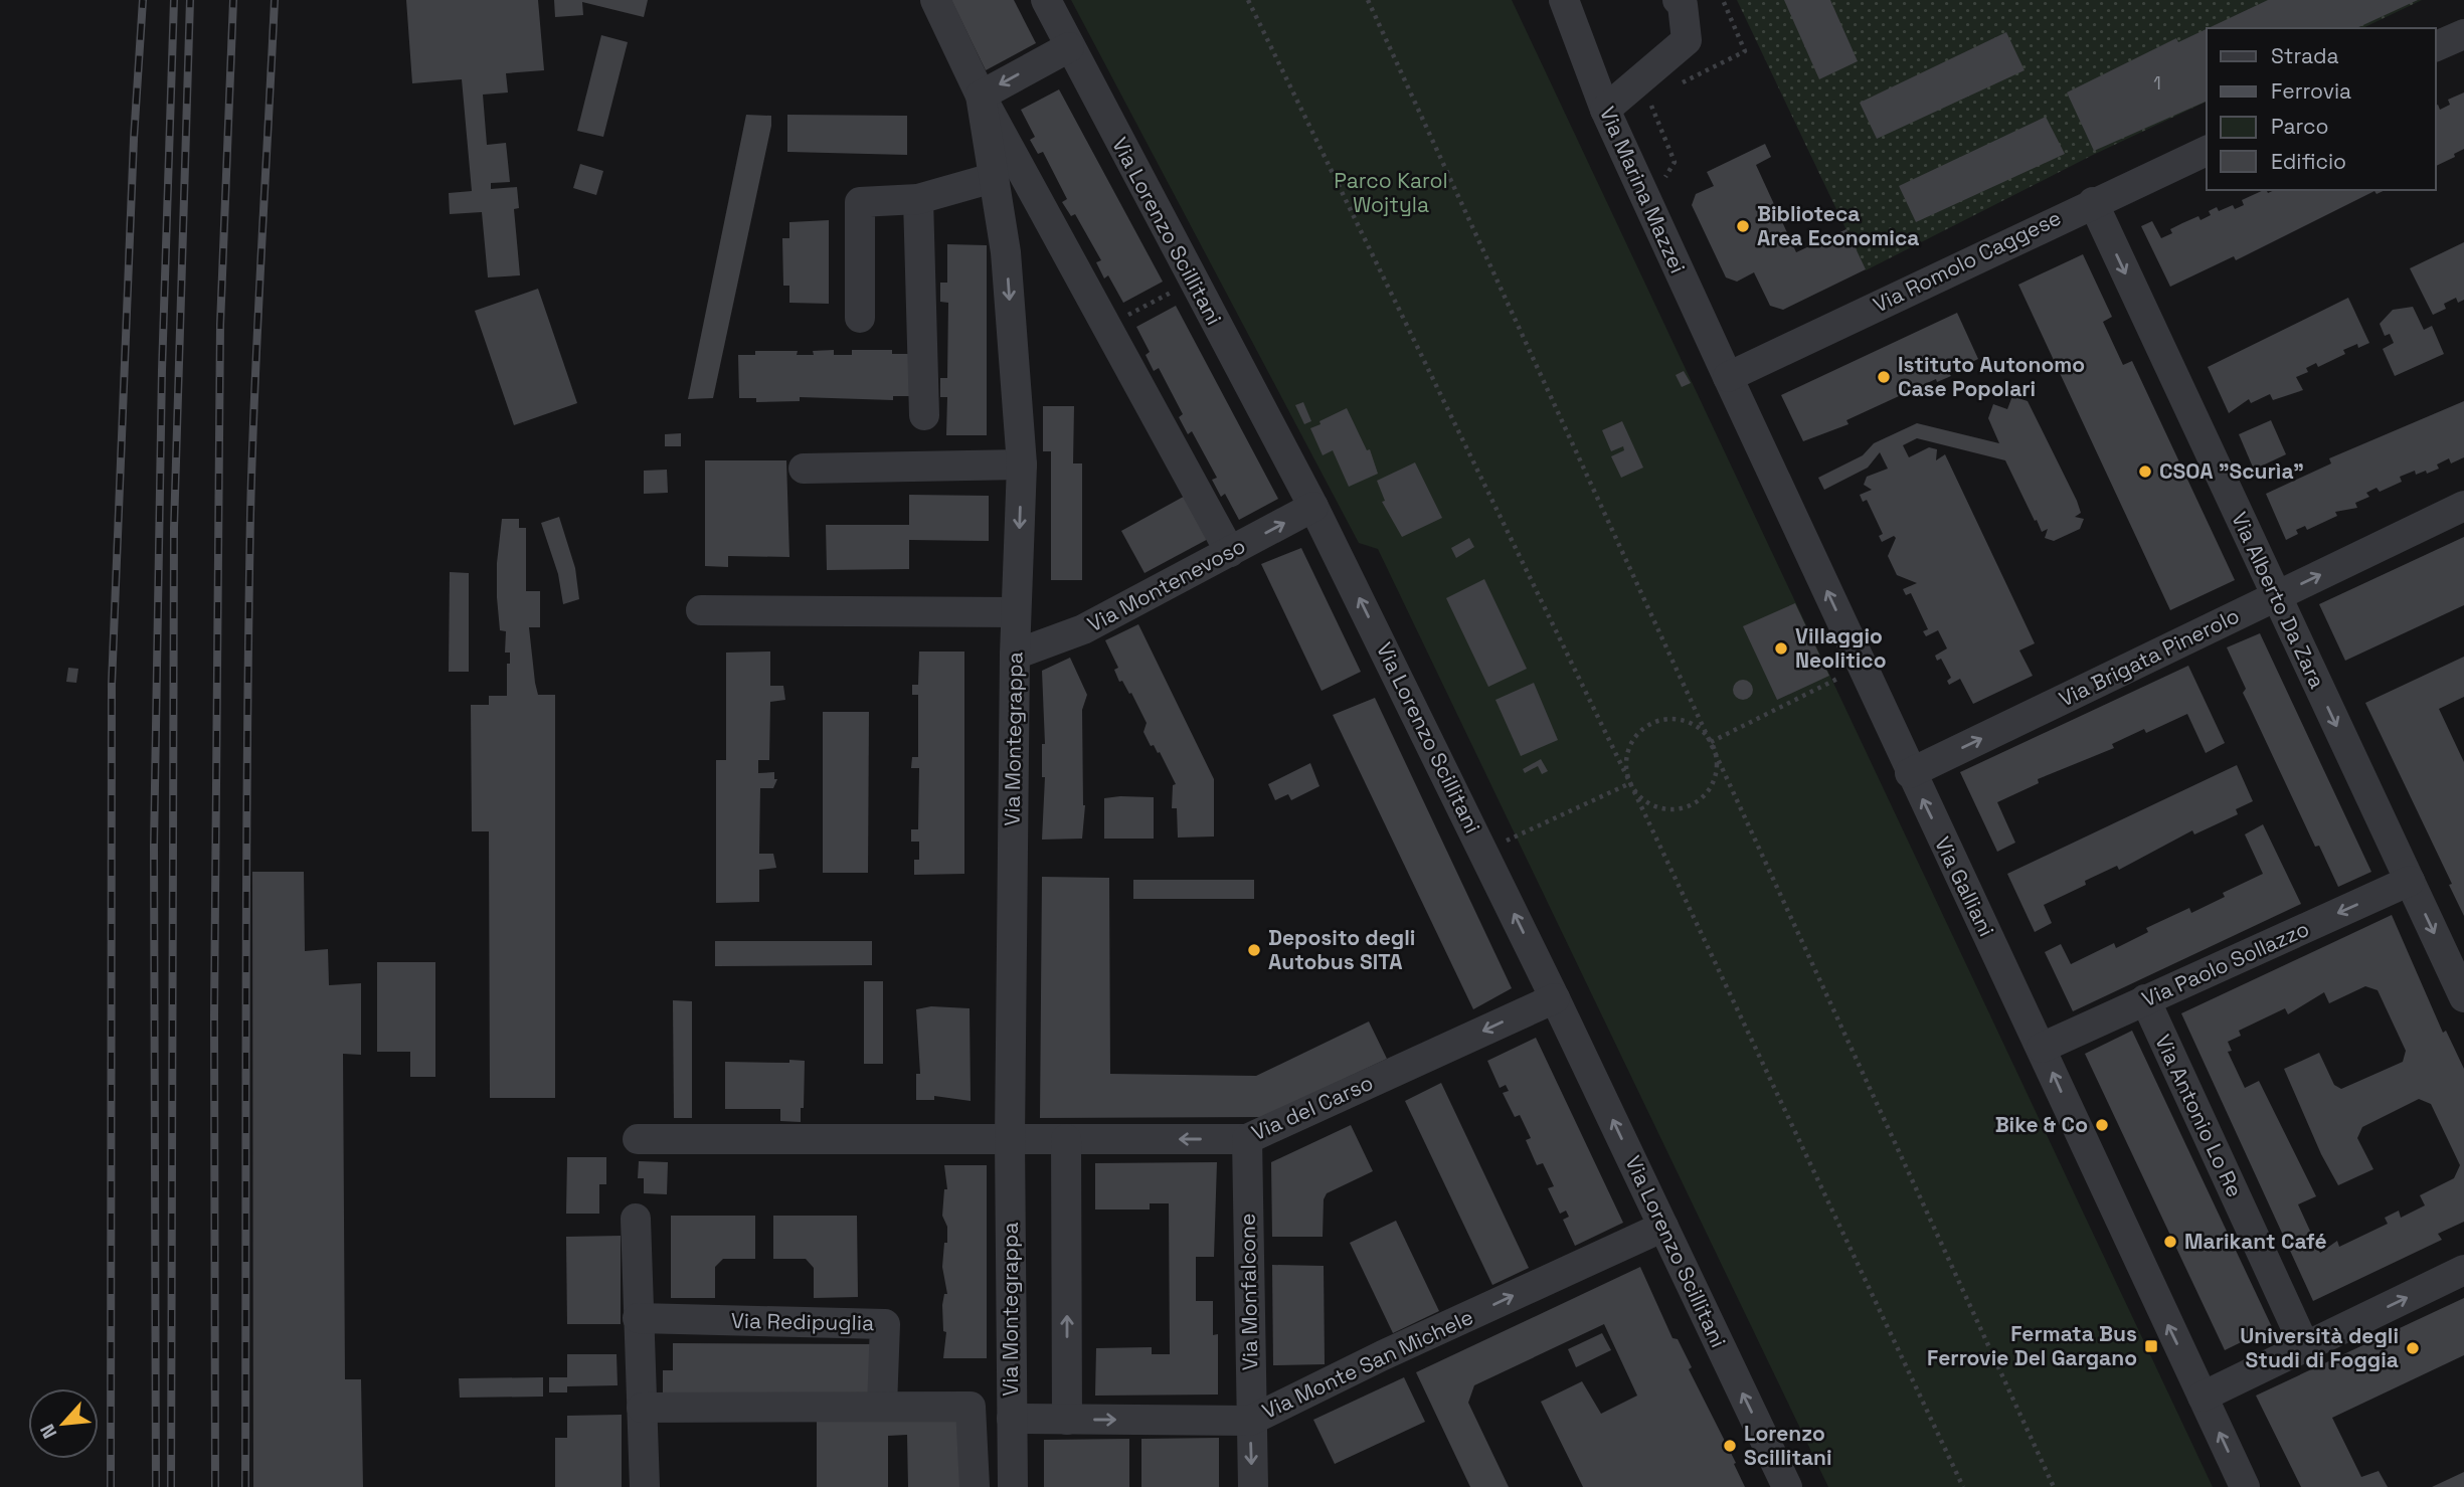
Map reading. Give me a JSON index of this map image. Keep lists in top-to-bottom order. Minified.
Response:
{"streets":{"street":["Via Marina Mazzei","Via Lorenzo Scillitani","Via Romolo Caggese","Via Montenevoso","Via Alberto Da Zara","Via Brigata Pinerolo","Via Montegrappa","Via Galliani","Via Paolo Sollazzo","Via del Carso","Via Antonio Lo Re","Via Monfalcone","Via Redipuglia","Via Monte San Michele"]},"crossings":[["Via Marina Mazzei","Via Romolo Caggese"],["Via Marina Mazzei","Via Galliani"],["Via Lorenzo Scillitani","Via Montenevoso"],["Via Lorenzo Scillitani","Via del Carso"],["Via Lorenzo Scillitani","Via Monte San Michele"],["Via Romolo Caggese","Via Alberto Da Zara"],["Via Romolo Caggese","Via Galliani"],["Via Montenevoso","Via Montegrappa"],["Via Alberto Da Zara","Via Brigata Pinerolo"],["Via Alberto Da Zara","Via Paolo Sollazzo"],["Via Brigata Pinerolo","Via Galliani"],["Via Montegrappa","Via del Carso"],["Via Montegrappa","Via Monte San Michele"],["Via Galliani","Via Paolo Sollazzo"],["Via Paolo Sollazzo","Via Antonio Lo Re"],["Via del Carso","Via Monfalcone"],["Via Monfalcone","Via Monte San Michele"]],"one_way":["Via Lorenzo Scillitani","Via Alberto Da Zara","Via Brigata Pinerolo","Via Galliani","Via Paolo Sollazzo","Via del Carso","Via Monte San Michele"],"parks":["Parco Karol Wojtyla"],"places":{"other":["Biblioteca Area Economica","Istituto Autonomo Case Popolari","CSOA \"Scurìa\"","Villaggio Neolitico","Deposito degli Autobus SITA","Bike & Co","Marikant Café","Università degli Studi di Foggia","Lorenzo Scillitani"],"transit":["Fermata Bus Ferrovie Del Gargano"]},"house_numbers":["1"],"legend":["Strada","Ferrovia","Parco","Edificio"],"north":"bottom left"}
